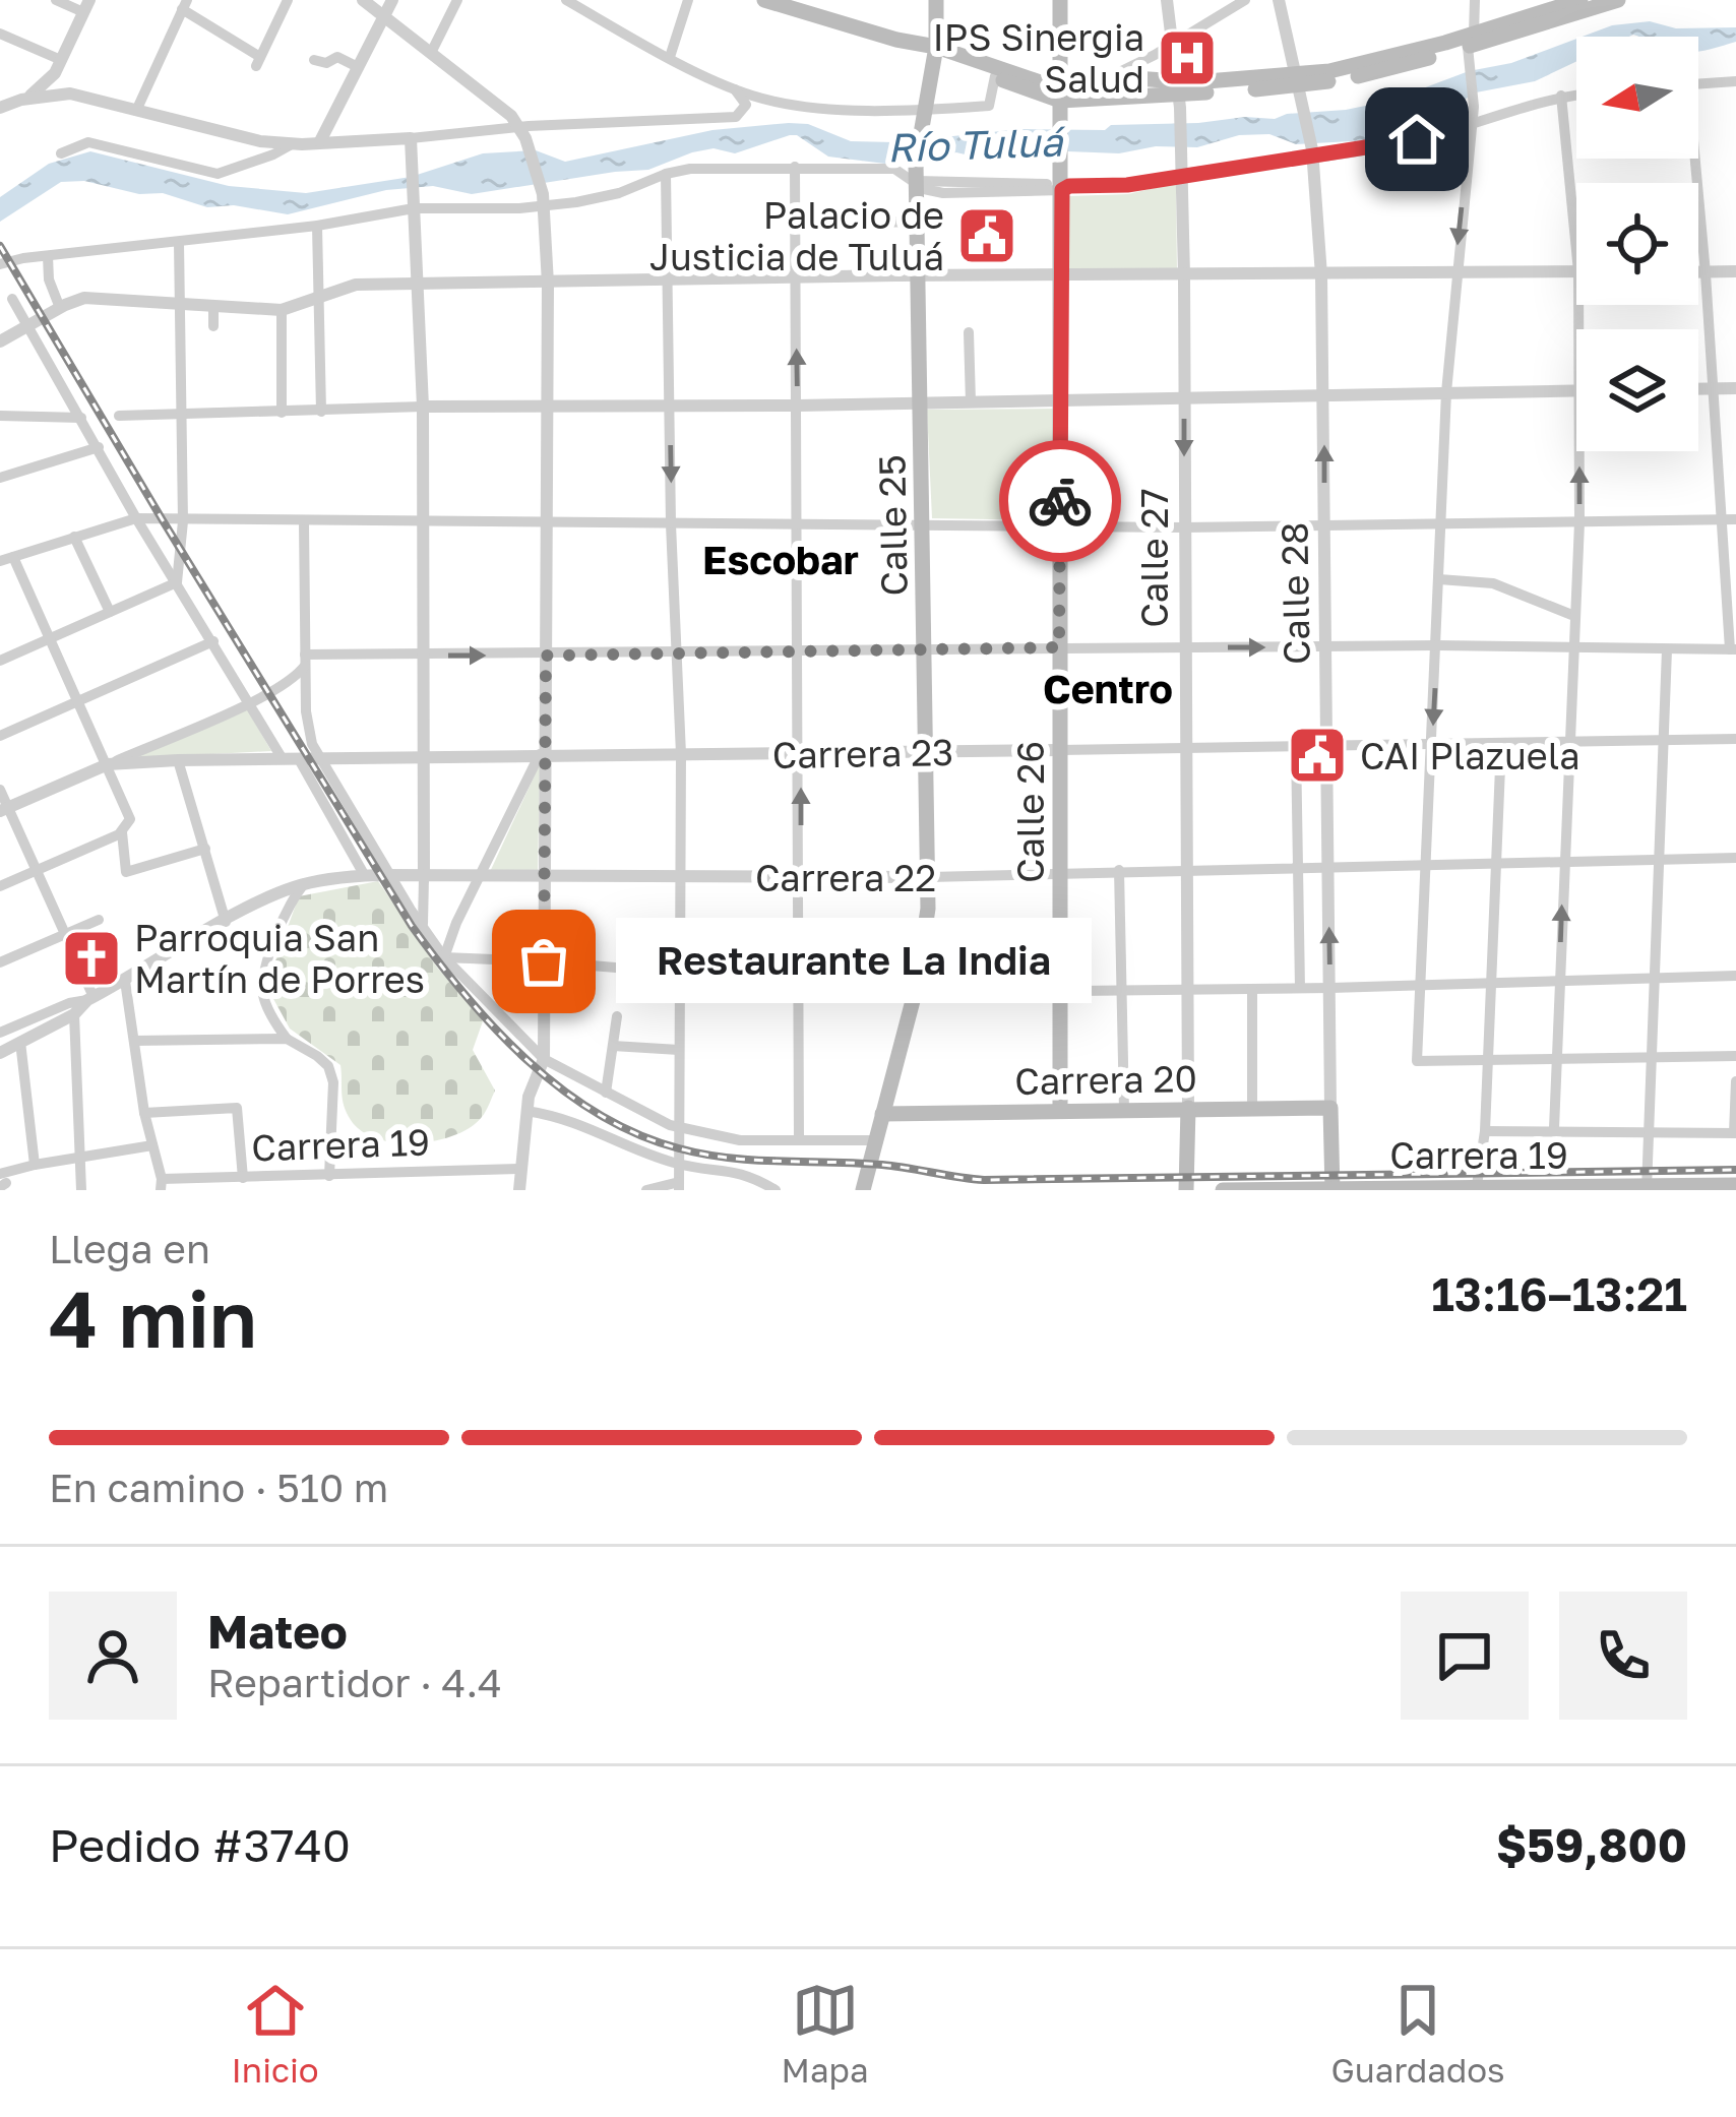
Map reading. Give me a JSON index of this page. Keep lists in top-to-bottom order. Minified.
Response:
{"streets":{"main road":["Calle 25","Calle 27","Calle 28","Calle 26","Carrera 20","Carrera 19"],"street":["Carrera 23","Carrera 22"]},"crossings":[["Calle 25","Carrera 23"],["Calle 25","Carrera 22"],["Calle 25","Carrera 20"],["Calle 27","Carrera 23"],["Calle 27","Carrera 22"],["Calle 27","Carrera 20"],["Calle 28","Carrera 23"],["Calle 28","Carrera 22"],["Calle 28","Carrera 20"],["Calle 28","Carrera 19"],["Carrera 23","Calle 26"],["Calle 26","Carrera 22"],["Calle 26","Carrera 20"]],"districts":["Escobar","Centro"],"water":["Río Tuluá"],"places":{"hospital":["IPS Sinergia Salud"],"public building":["Palacio de Justicia de Tuluá","CAI Plazuela"],"church":["Parroquia San Martín de Porres"],"other":["Restaurante La India"]},"north":"left","page":{"bubble":"Restaurante La India","heading":["4 min","Llega en","13:16–13:21"],"panel":["Mateo","Repartidor · 4.4","Pedido #3740","$59,800"],"bar":"En camino · 510 m","tabs":["Inicio","Mapa","Guardados"]}}
